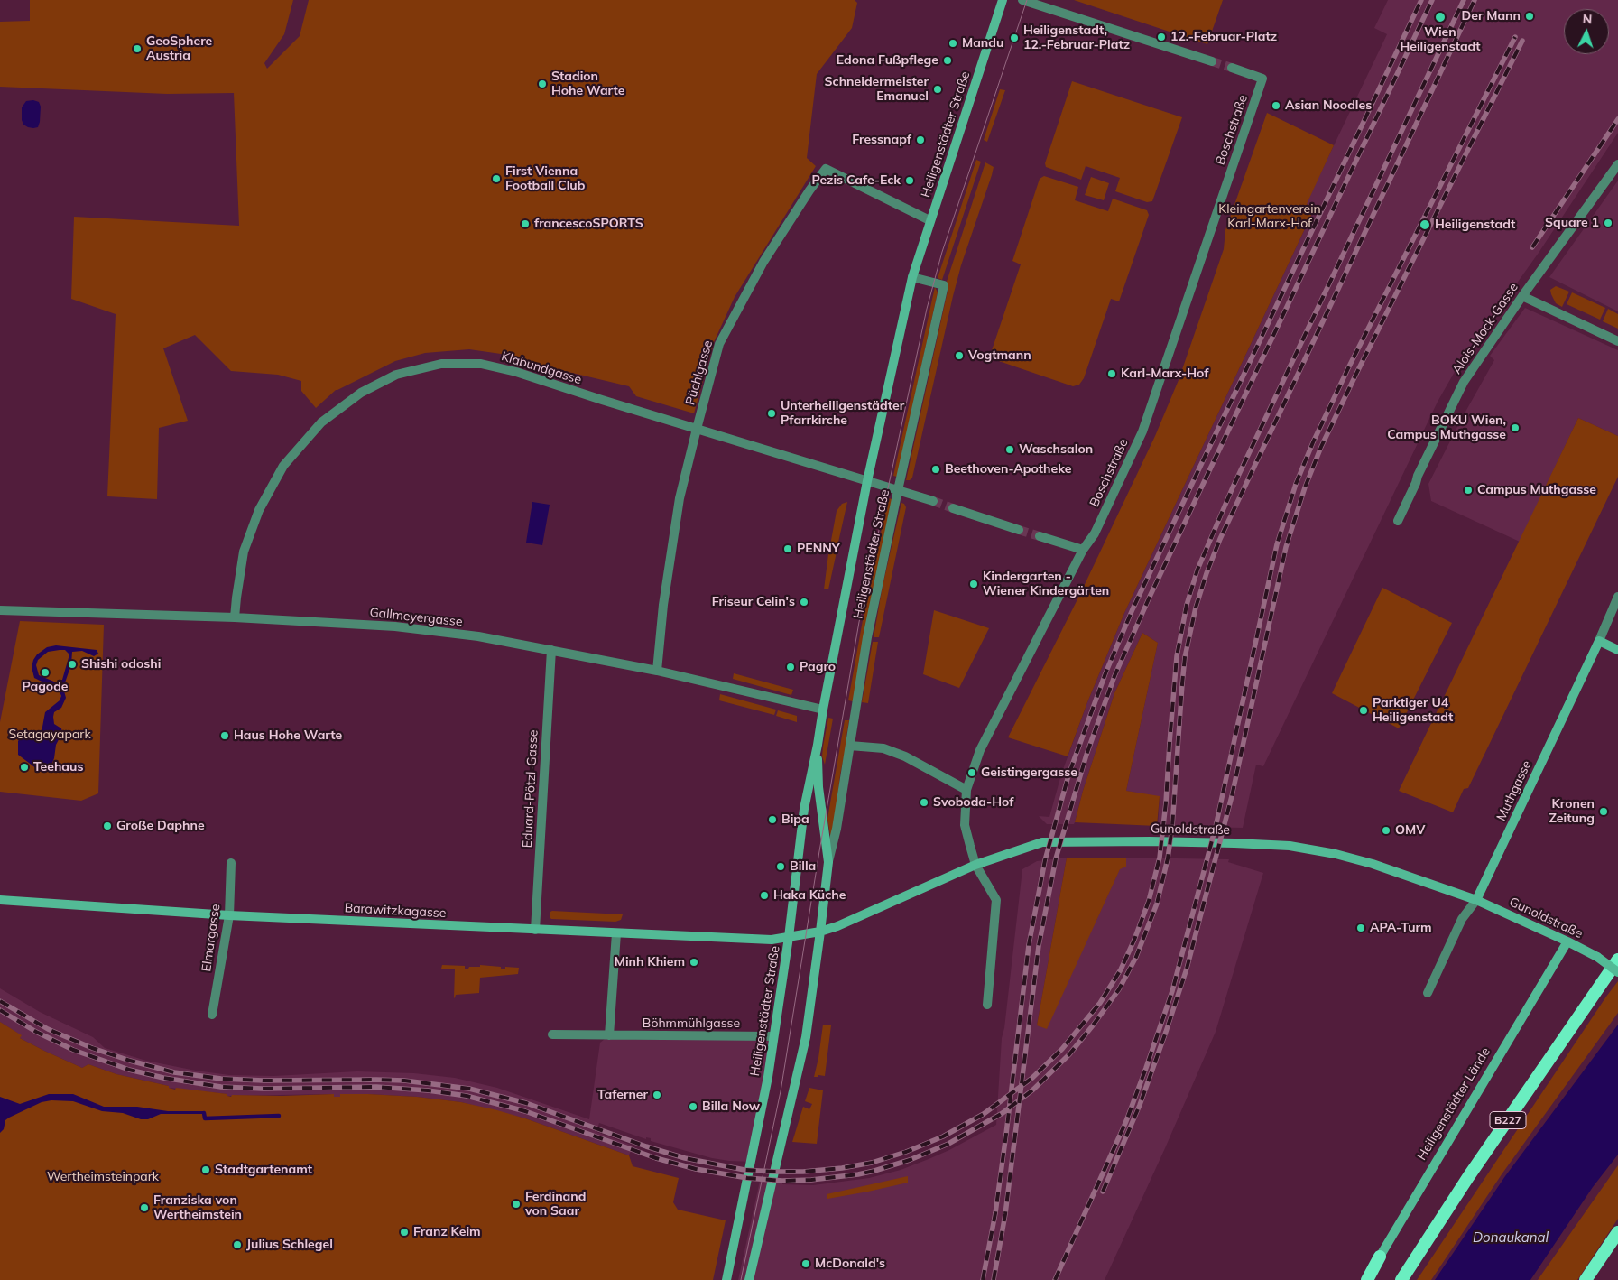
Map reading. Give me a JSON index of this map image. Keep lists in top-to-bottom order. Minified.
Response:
{"streets":{"highway":["B227"],"main road":["Heiligenstädter Straße","Muthgasse","Gunoldstraße","Barawitzkagasse","Heiligenstädter Lände"],"street":["Boschstraße","Alois-Mock-Gasse","Klabundgasse","Püchlgasse","Gallmeyergasse","Eduard-Pötzl-Gasse","Elmargasse","Böhmmühlgasse"]},"crossings":[["Boschstraße","Gunoldstraße"],["Heiligenstädter Straße","Klabundgasse"],["Heiligenstädter Straße","Püchlgasse"],["Heiligenstädter Straße","Gallmeyergasse"],["Heiligenstädter Straße","Gunoldstraße"],["Heiligenstädter Straße","Barawitzkagasse"],["Heiligenstädter Straße","Böhmmühlgasse"],["Klabundgasse","Püchlgasse"],["Klabundgasse","Gallmeyergasse"],["Püchlgasse","Gallmeyergasse"],["Gallmeyergasse","Eduard-Pötzl-Gasse"],["Eduard-Pötzl-Gasse","Barawitzkagasse"],["Muthgasse","Gunoldstraße"],["Gunoldstraße","Barawitzkagasse"],["Gunoldstraße","Heiligenstädter Lände"],["Gunoldstraße","B227"],["Barawitzkagasse","Elmargasse"]],"water":["Donaukanal"],"parks":["Kleingartenverein Karl-Marx-Hof","Setagayapark","Wertheimsteinpark"],"places":["Der Mann","Wien Heiligenstadt","12.-Februar-Platz","Heiligenstadt, 12.-Februar-Platz","Mandu","GeoSphere Austria","Edona Fußpflege","Stadion Hohe Warte","Schneidermeister Emanuel","Asian Noodles","Fressnapf","First Vienna Football Club","Pezis Cafe-Eck","Square 1","francescoSPORTS","Heiligenstadt","Vogtmann","Karl-Marx-Hof","Unterheiligenstädter Pfarrkirche","BOKU Wien, Campus Muthgasse","Waschsalon","Beethoven-Apotheke","Campus Muthgasse","PENNY","Kindergarten - Wiener Kindergärten","Friseur Celin's","Shishi odoshi","Pagro","Pagode","Parktiger U4 Heiligenstadt","Haus Hohe Warte","Teehaus","Geistingergasse","Svoboda-Hof","Kronen Zeitung","Bipa","Große Daphne","OMV","Billa","Haka Küche","APA-Turm","Minh Khiem","Taferner","Billa Now","Stadtgartenamt","Ferdinand von Saar","Franziska von Wertheimstein","Franz Keim","Julius Schlegel","McDonald's"],"north":"top"}
